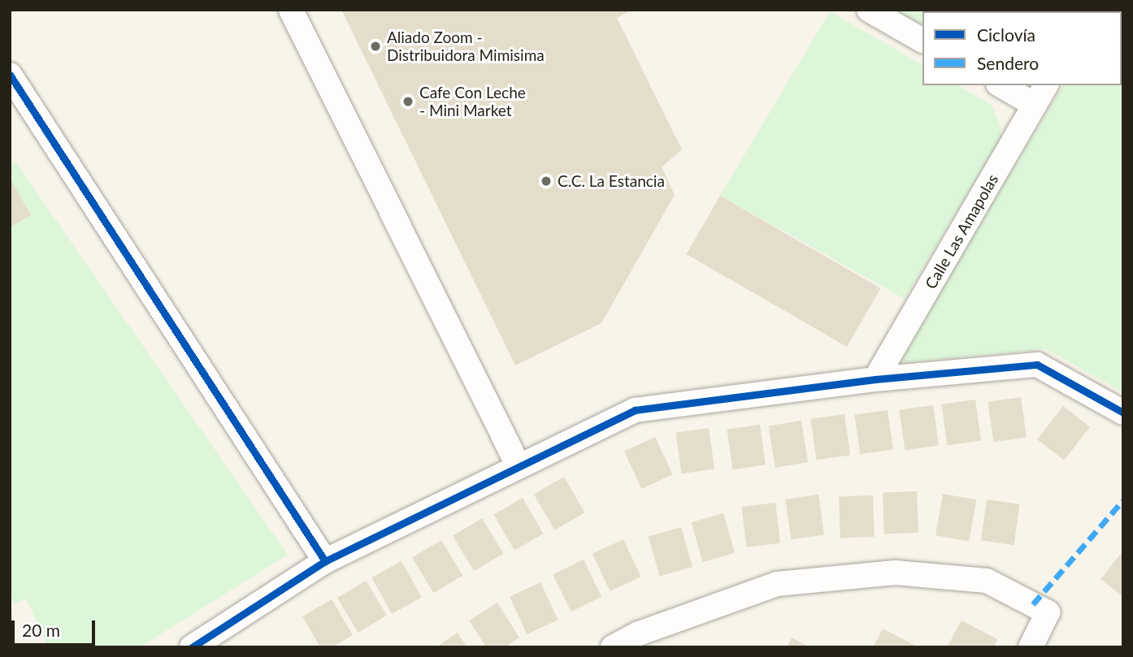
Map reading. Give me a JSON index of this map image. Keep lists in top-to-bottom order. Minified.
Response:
{"streets":{"street":["Calle Las Amapolas"]},"places":["Aliado Zoom - Distribuidora Mimisima","Cafe Con Leche - Mini Market","C.C. La Estancia"],"legend":["Ciclovía","Sendero"],"scale_bar":"20 m"}
